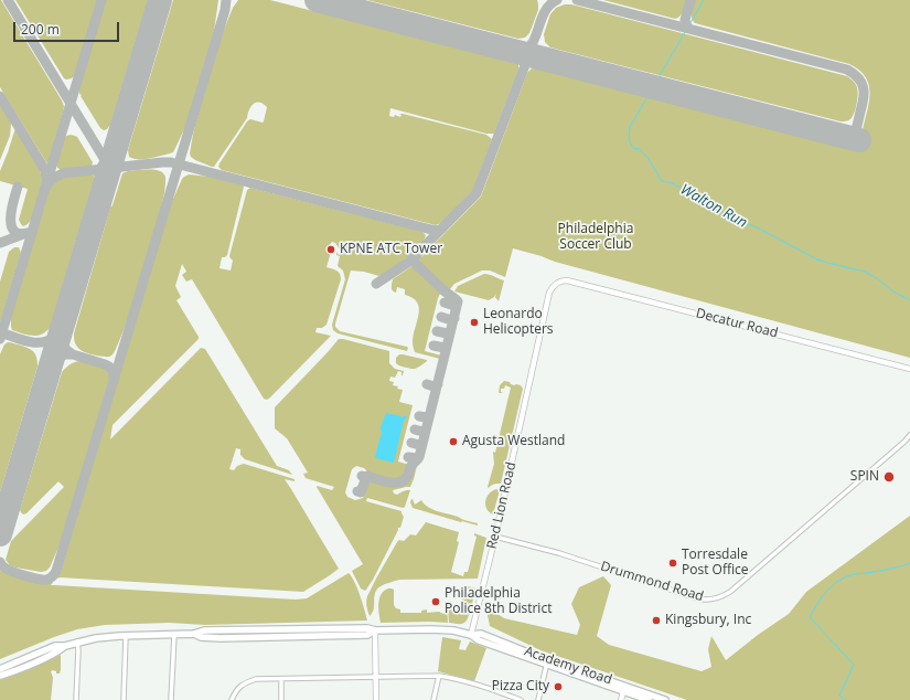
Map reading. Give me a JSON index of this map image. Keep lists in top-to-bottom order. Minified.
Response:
{"streets":{"main road":["Academy Road"],"street":["Decatur Road","Red Lion Road","Drummond Road"]},"crossings":[["Decatur Road","Red Lion Road"],["Red Lion Road","Drummond Road"],["Red Lion Road","Academy Road"]],"water":["Walton Run"],"parks":["Philadelphia Soccer Club"],"places":["KPNE ATC Tower","Leonardo Helicopters","Agusta Westland","SPIN","Torresdale Post Office","Philadelphia Police 8th District","Kingsbury, Inc","Pizza City"],"scale_bar":"200 m"}
